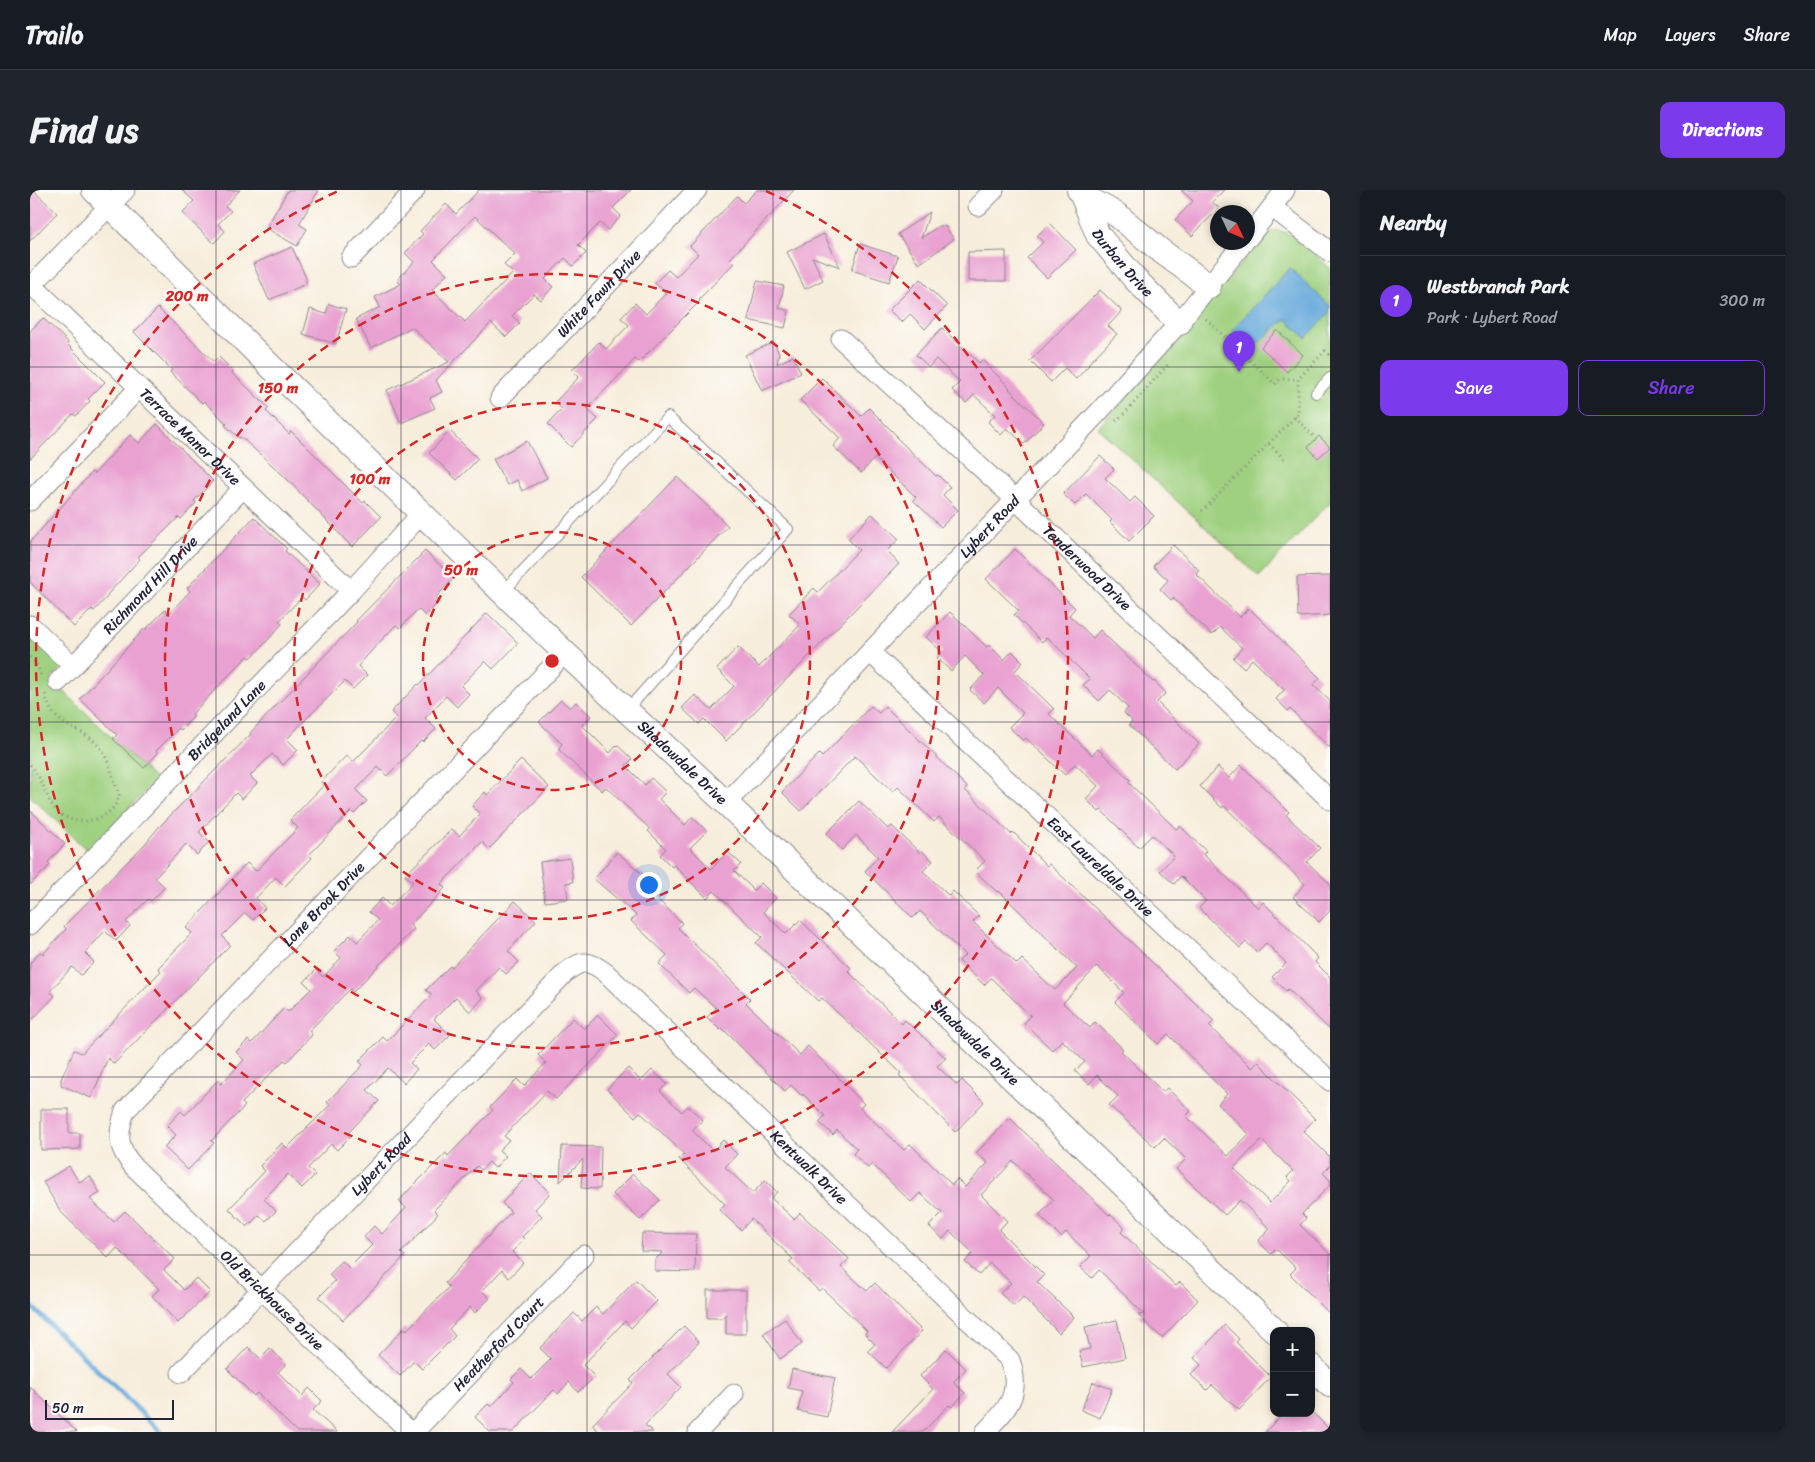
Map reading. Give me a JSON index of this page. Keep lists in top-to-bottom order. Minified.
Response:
{"streets":{"street":["Durban Drive","White Fawn Drive","Terrace Manor Drive","Lybert Road","Tenderwood Drive","Richmond Hill Drive","Bridgeland Lane","Shadowdale Drive","East Laureldale Drive","Lone Brook Drive","Kentwalk Drive","Old Brickhouse Drive","Heatherford Court"]},"crossings":[["Durban Drive","Lybert Road"],["Terrace Manor Drive","Richmond Hill Drive"],["Terrace Manor Drive","Bridgeland Lane"],["Lybert Road","Tenderwood Drive"],["Lybert Road","Shadowdale Drive"],["Lybert Road","East Laureldale Drive"],["Lybert Road","Kentwalk Drive"],["Lybert Road","Old Brickhouse Drive"],["Bridgeland Lane","Shadowdale Drive"],["Shadowdale Drive","Lone Brook Drive"],["Lone Brook Drive","Old Brickhouse Drive"],["Old Brickhouse Drive","Heatherford Court"]],"scale_bar":"50 m","north":"bottom right","page":{"header":"Trailo","nav":["Map","Layers","Share"],"title":"Find us","buttons":["Directions",["Save","Share"]],"heading":"Nearby","list":[{"mark":"1","name":"Westbranch Park","note":"Park · Lybert Road","value":"300 m"}],"pins":"1","map_buttons":["+","−"],"scale":"50 m"},"rings":["200 m","150 m","100 m","50 m"]}
